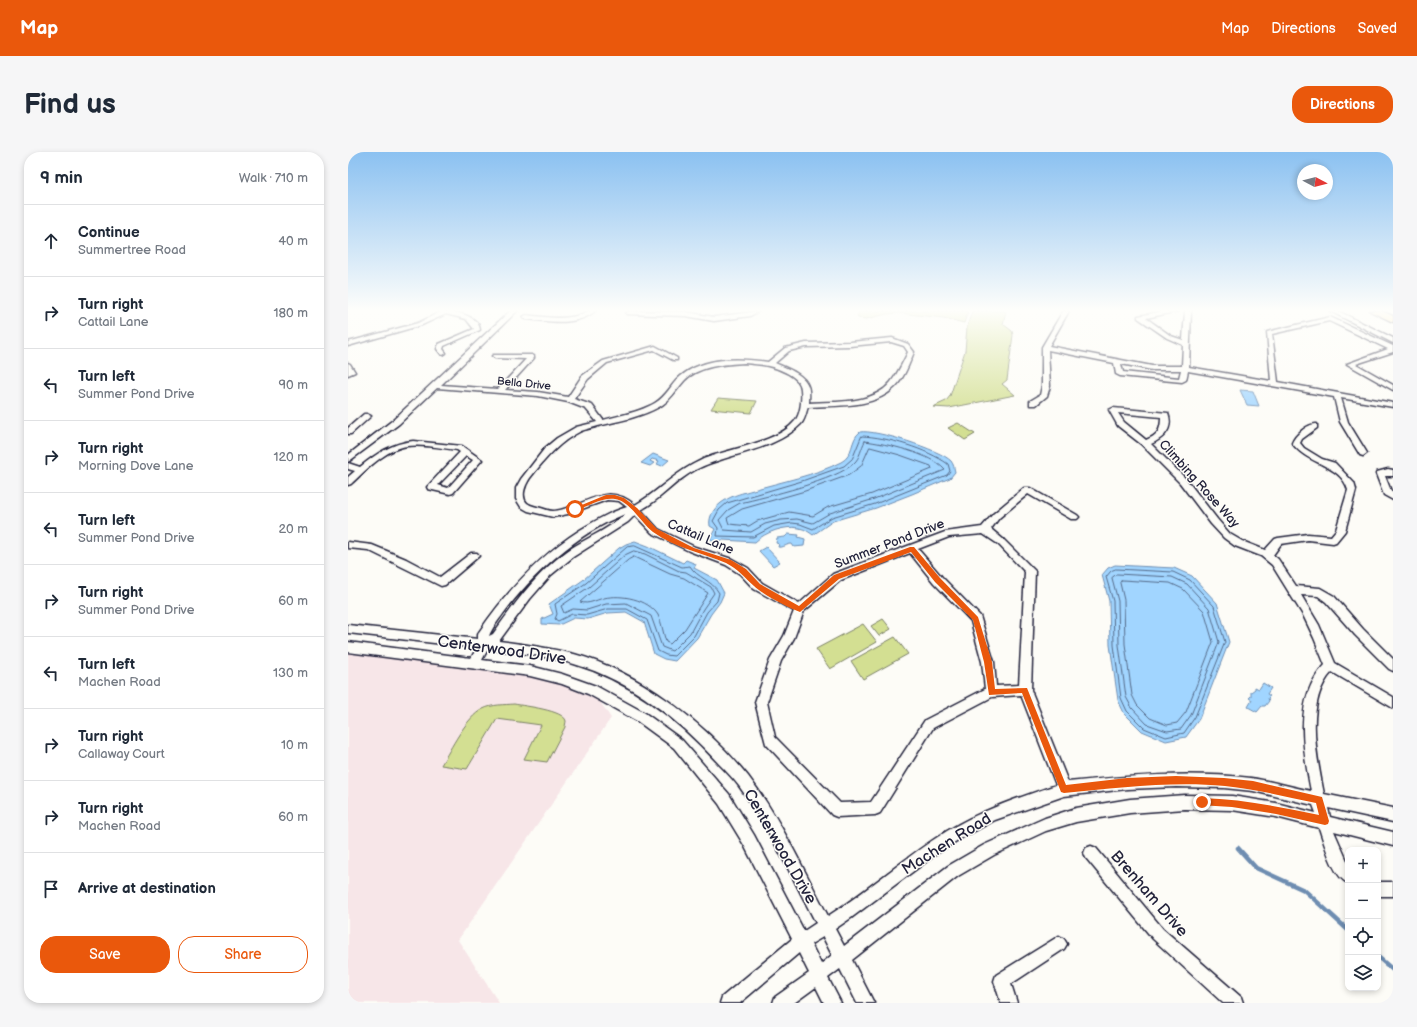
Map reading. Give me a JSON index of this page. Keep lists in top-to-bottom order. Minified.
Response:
{"streets":{"street":["Bella Drive","Climbing Rose Way","Cattail Lane","Summer Pond Drive","Centerwood Drive","Machen Road","Brenham Drive"]},"crossings":[["Bella Drive","Cattail Lane"],["Cattail Lane","Summer Pond Drive"],["Centerwood Drive","Machen Road"]],"north":"right","page":{"header":"Map","nav":["Map","Directions","Saved"],"buttons":["Directions",["Save","Share"]],"title":"Find us","heading":["9 min","Walk · 710 m"],"list":[["Continue","Summertree Road","40 m"],["Turn right","Cattail Lane","180 m"],["Turn left","Summer Pond Drive","90 m"],["Turn right","Morning Dove Lane","120 m"],["Turn left","Summer Pond Drive","20 m"],["Turn right","Summer Pond Drive","60 m"],["Turn left","Machen Road","130 m"],["Turn right","Callaway Court","10 m"],["Turn right","Machen Road","60 m"],"Arrive at destination"],"map_buttons":["+","−"]}}
